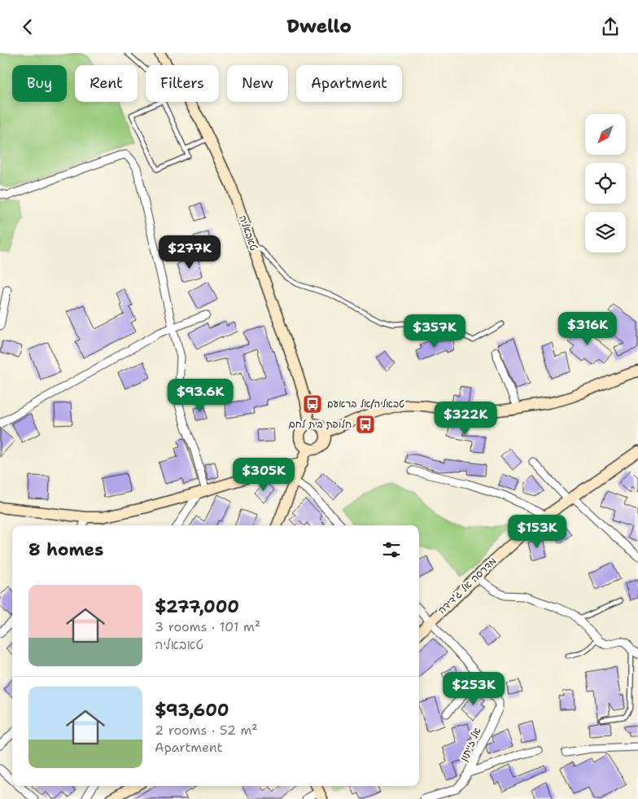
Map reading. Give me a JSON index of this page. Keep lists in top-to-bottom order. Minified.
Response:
{"streets":{"street":["טאבאליה","מדרסה אל ג'דידה","אל זייתון"]},"crossings":[["מדרסה אל ג'דידה","אל זייתון"]],"places":{"bus stop":["טבאליה/אל בראעם","חלופת בית לחם"]},"north":"bottom left","page":{"header":"Dwello","chip":["Buy","Rent","Filters","New","Apartment"],"price":["$277K","$316K","$357K","$93.6K","$322K","$305K","$153K","$253K"],"heading":"8 homes","list":[{"name":"$277,000","note":"3 rooms · 101 m² · טאבאליה"},{"name":"$93,600","note":"2 rooms · 52 m² · Apartment"}]}}
